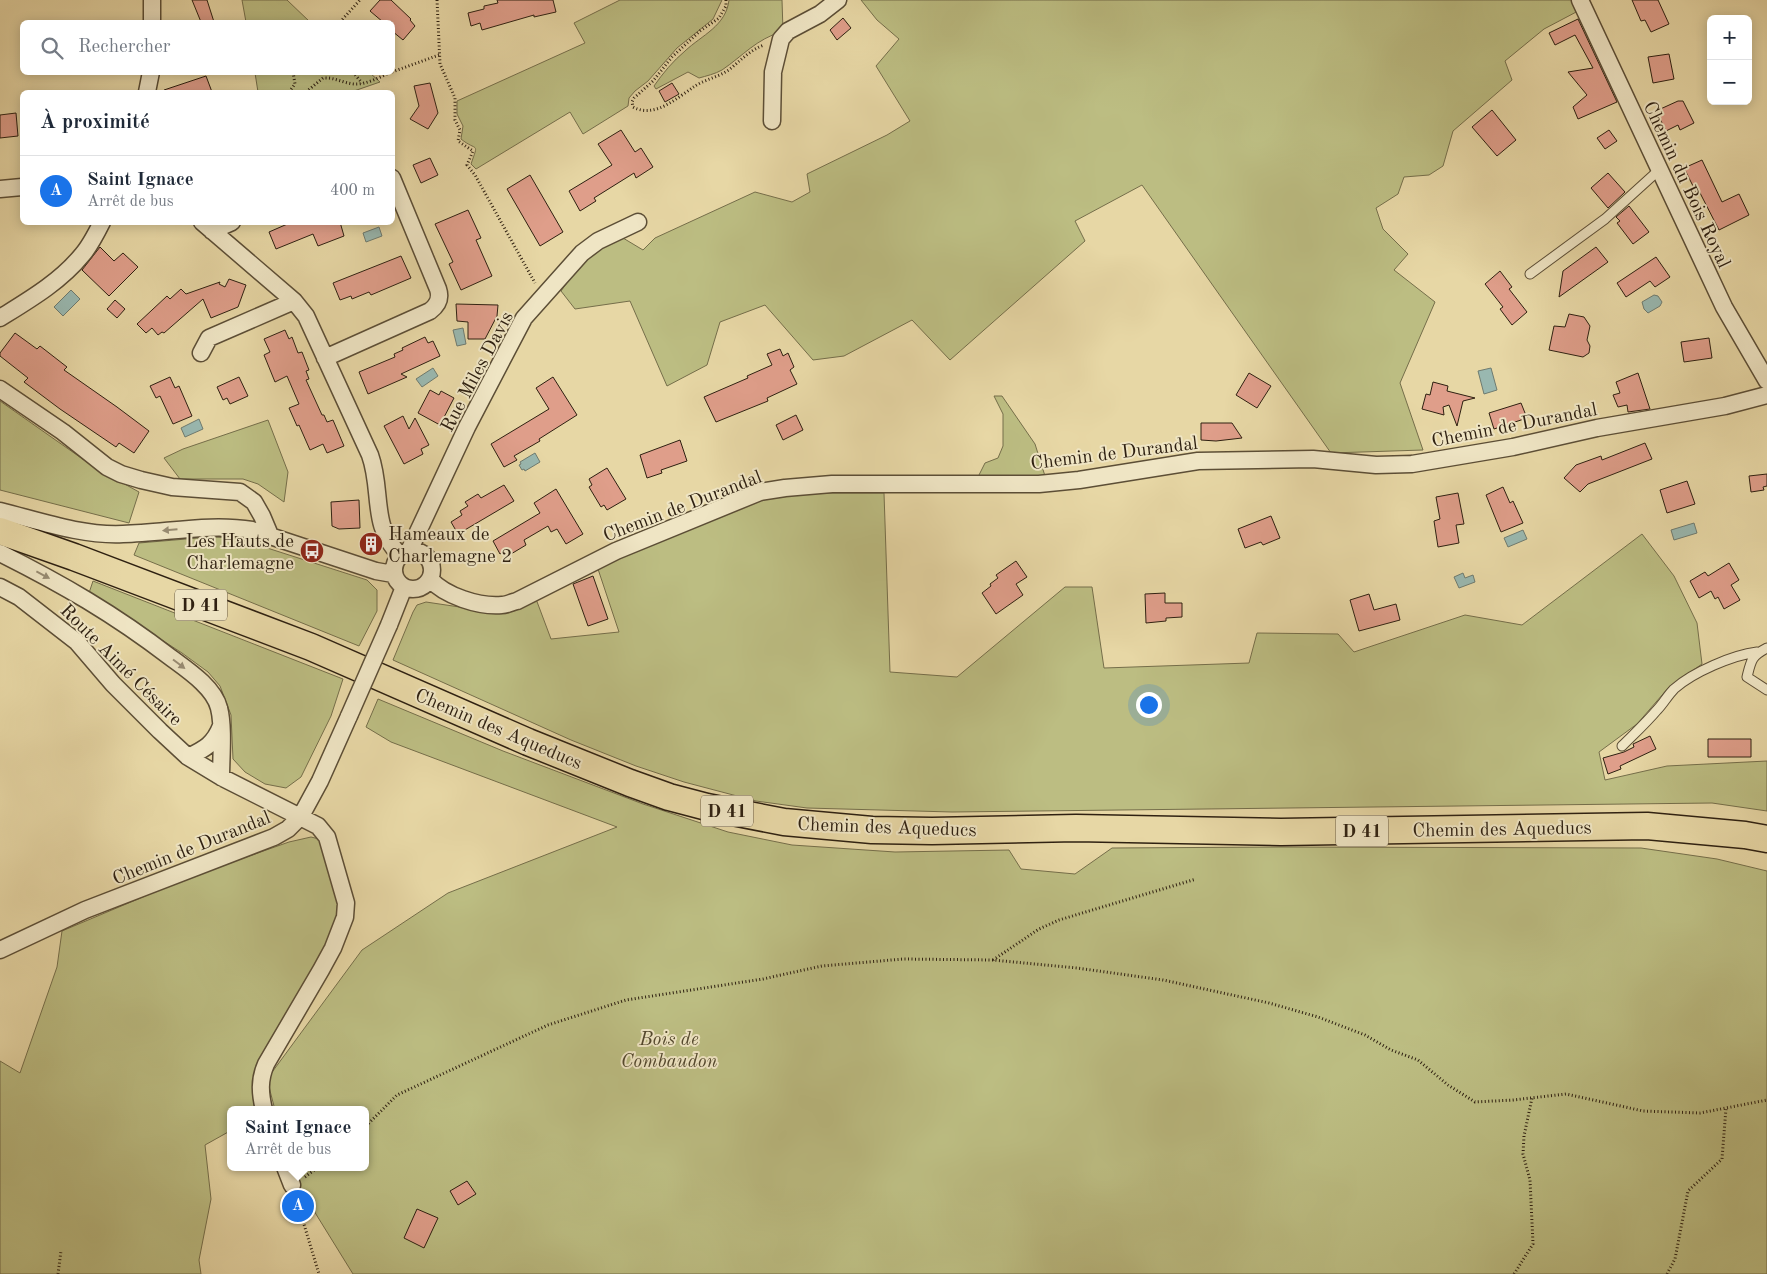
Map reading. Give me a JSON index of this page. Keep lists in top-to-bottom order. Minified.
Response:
{"streets":{"main road":["D 41","Chemin des Aqueducs"],"street":["Chemin du Bois Royal","Rue Miles Davis","Chemin de Durandal","Route Aimé Césaire"]},"crossings":[["Rue Miles Davis","Chemin de Durandal"],["Chemin de Durandal","Route Aimé Césaire"]],"parks":["Bois de Combaudon"],"places":{"building":["Hameaux de Charlemagne 2"],"bus stop":["Les Hauts de Charlemagne"]},"page":{"map_buttons":["+","−"],"search":"Rechercher","heading":"À proximité","list":[{"mark":"A","name":"Saint Ignace","note":"Arrêt de bus","value":"400 m"}],"popup":["Saint Ignace","Arrêt de bus"],"pins":"A"}}
